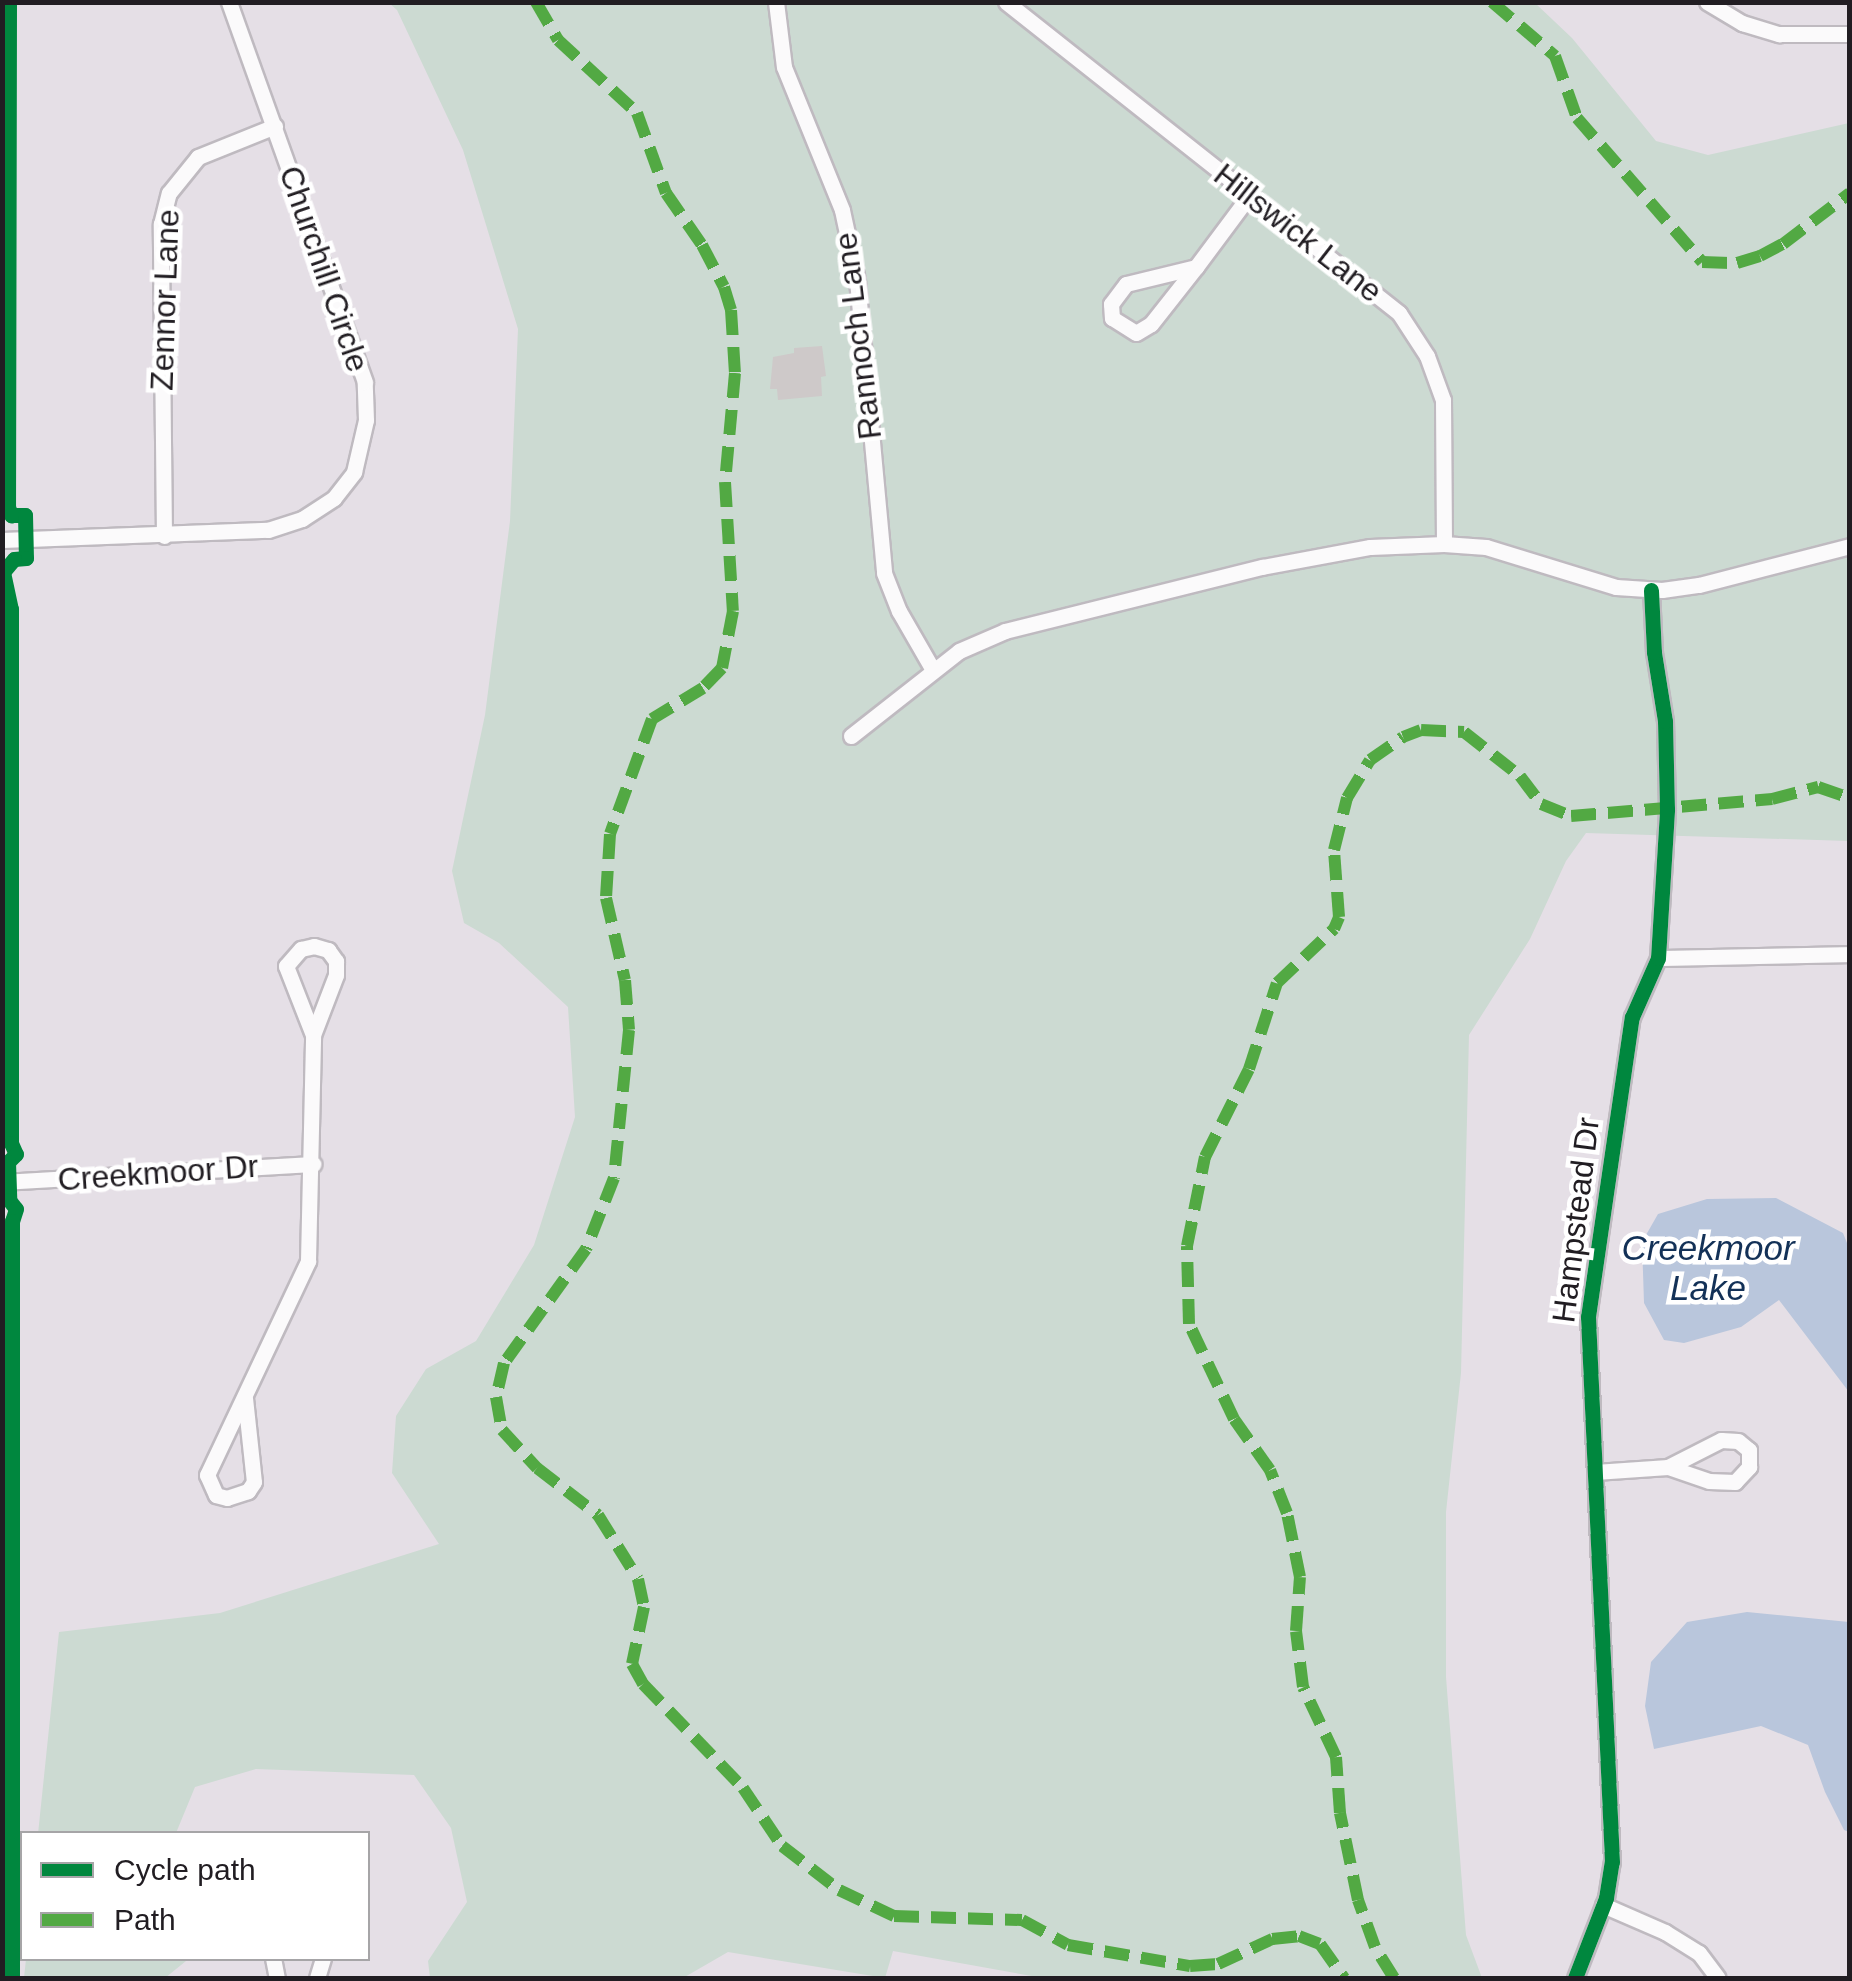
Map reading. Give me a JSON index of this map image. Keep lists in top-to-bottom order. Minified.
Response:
{"streets":{"street":["Hillswick Lane","Churchill Circle","Zennor Lane","Rannoch Lane","Creekmoor Dr","Hampstead Dr"]},"crossings":[["Churchill Circle","Zennor Lane"]],"water":["Creekmoor Lake"],"legend":["Cycle path","Path"]}
